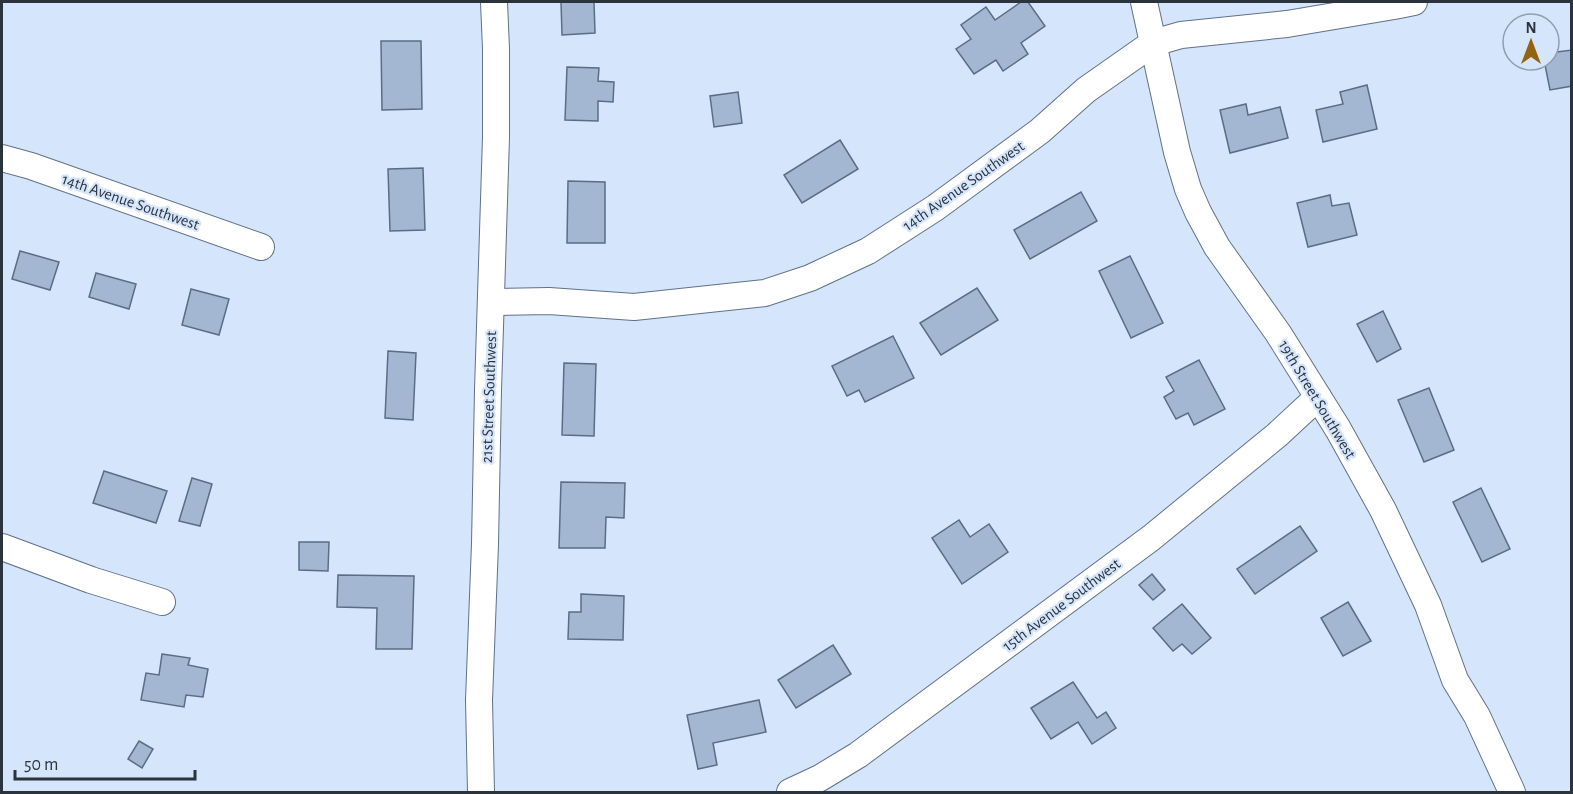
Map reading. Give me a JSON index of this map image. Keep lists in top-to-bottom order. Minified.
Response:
{"streets":{"street":["14th Avenue Southwest","21st Street Southwest","19th Street Southwest","15th Avenue Southwest"]},"crossings":[["14th Avenue Southwest","21st Street Southwest"],["14th Avenue Southwest","19th Street Southwest"],["19th Street Southwest","15th Avenue Southwest"]],"scale_bar":"50 m","north":"top"}
